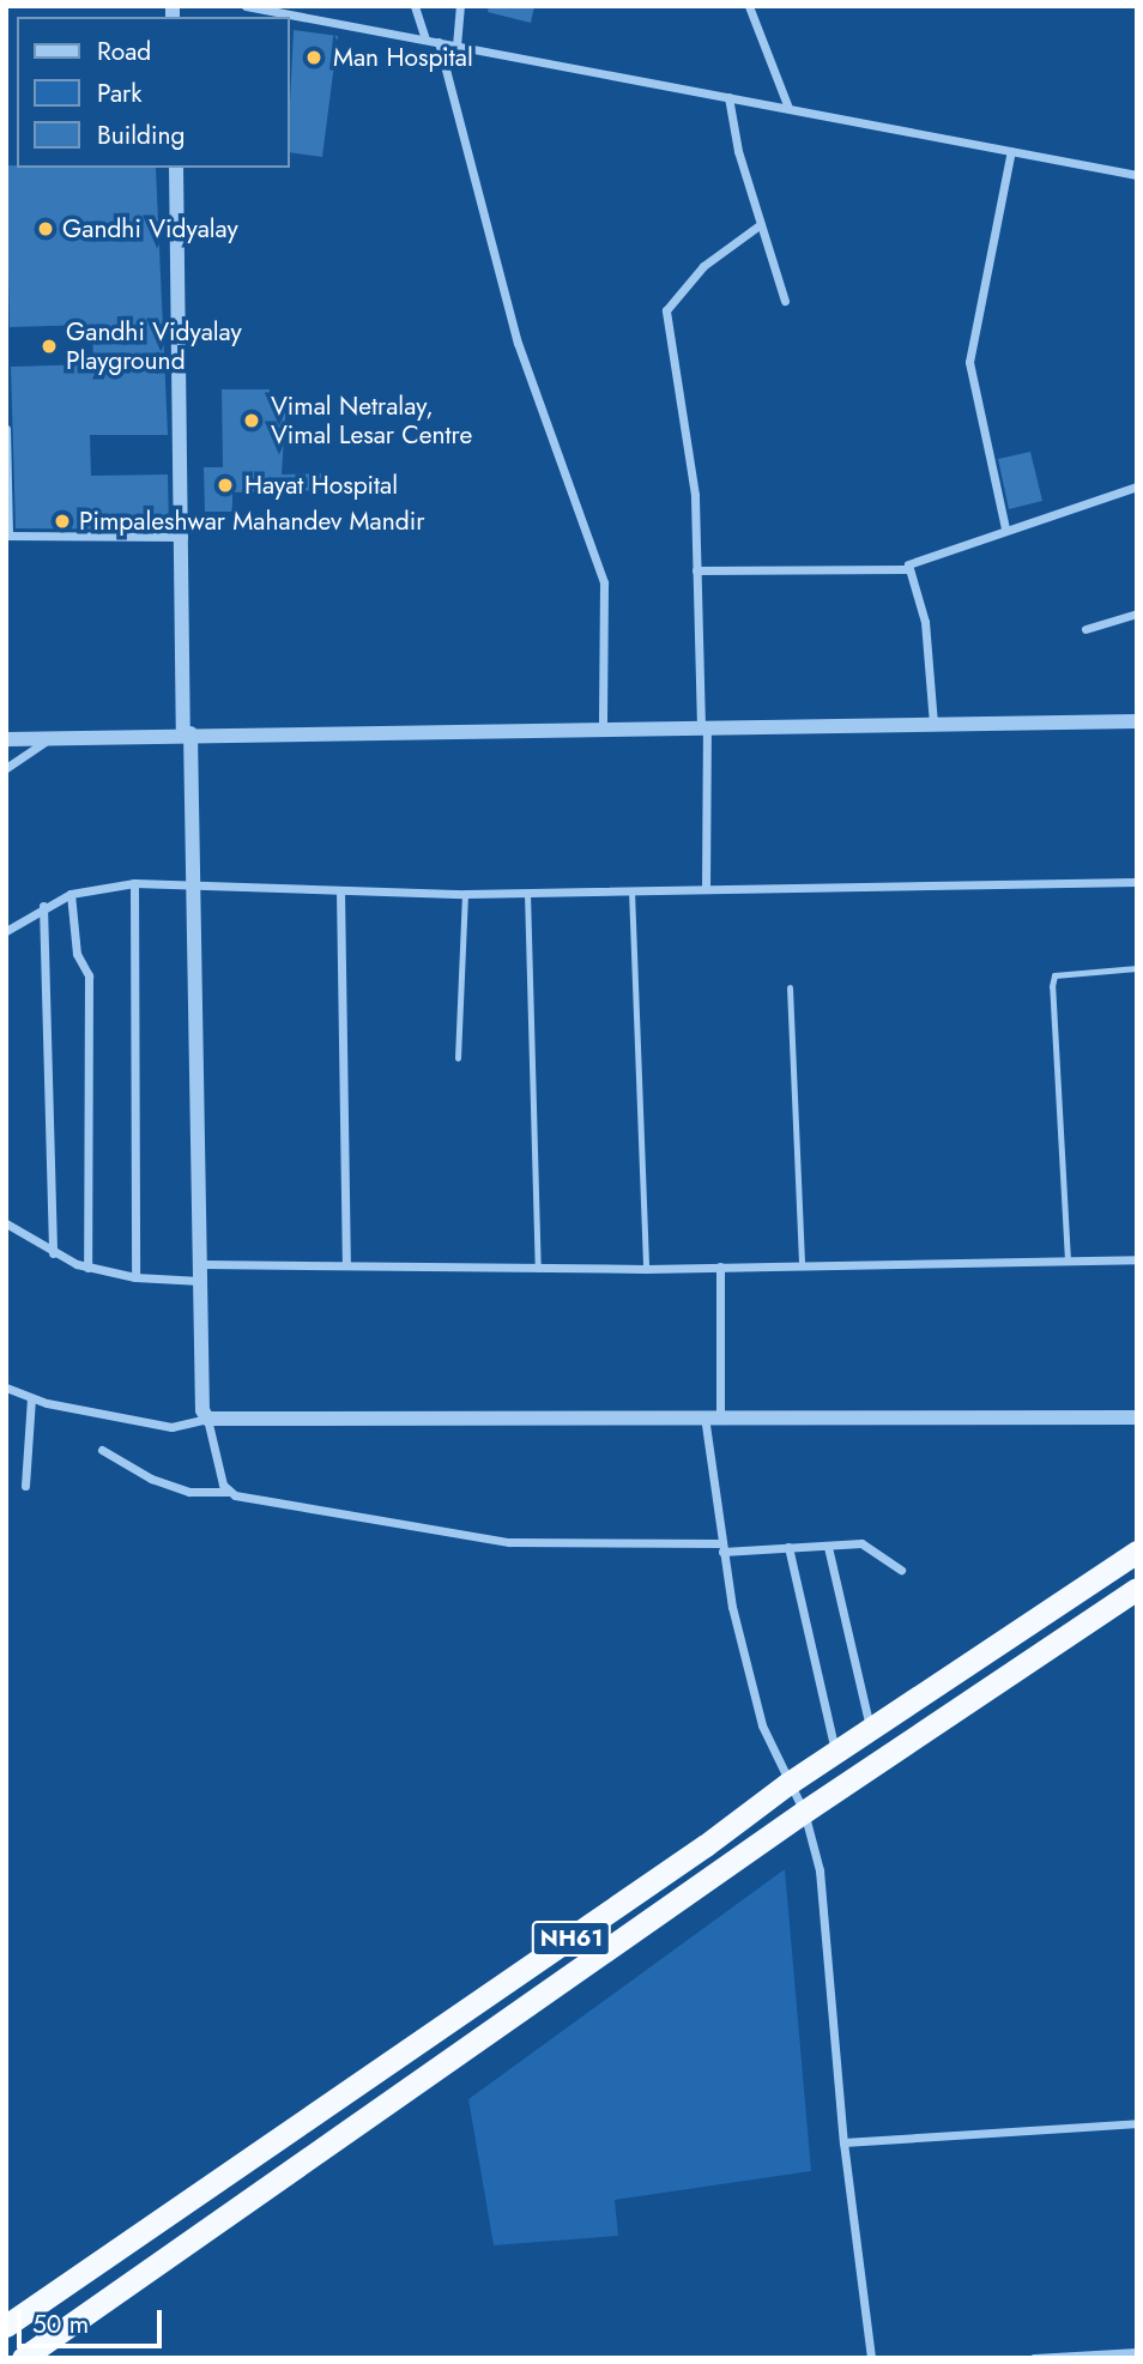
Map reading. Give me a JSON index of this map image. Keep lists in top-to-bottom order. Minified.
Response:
{"streets":{"highway":["NH61"]},"places":["Man Hospital","Gandhi Vidyalay","Gandhi Vidyalay Playground","Vimal Netralay, Vimal Lesar Centre","Hayat Hospital","Pimpaleshwar Mahandev Mandir"],"legend":["Road","Park","Building"],"scale_bar":"50 m"}
